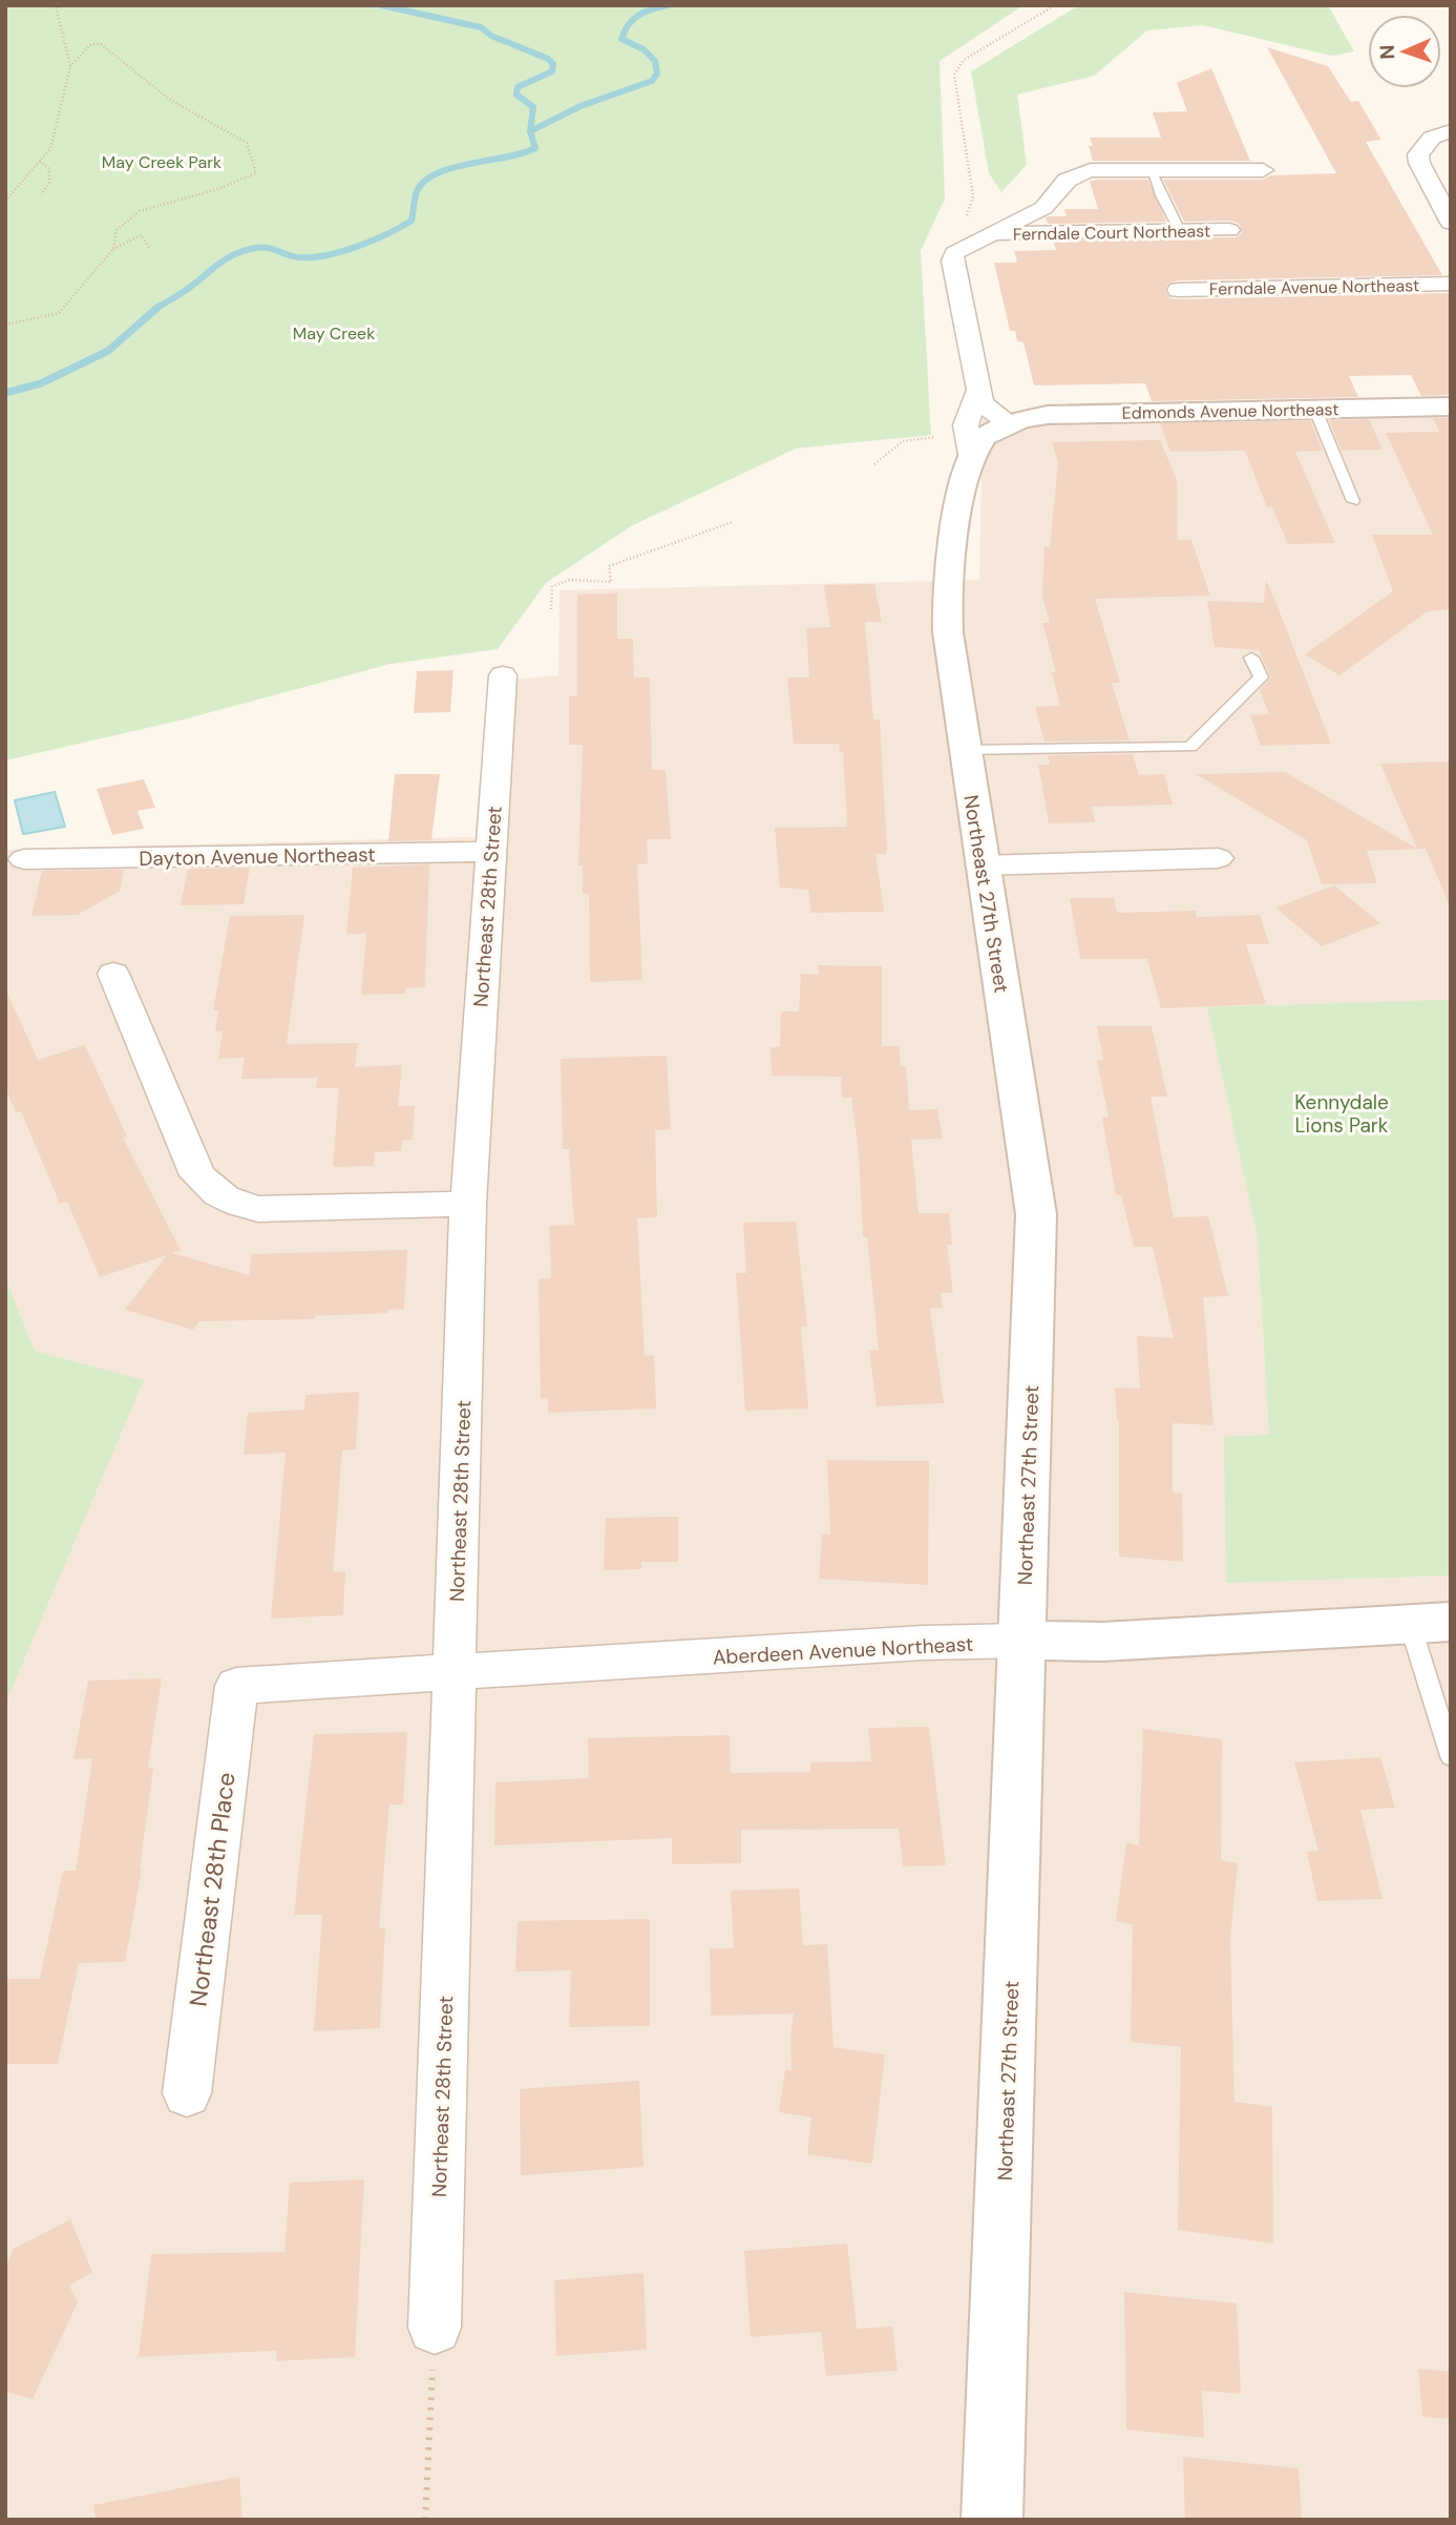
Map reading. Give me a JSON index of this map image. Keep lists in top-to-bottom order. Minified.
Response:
{"streets":{"street":["Ferndale Court Northeast","Ferndale Avenue Northeast","Edmonds Avenue Northeast","Dayton Avenue Northeast","Northeast 27th Street","Northeast 28th Street","Aberdeen Avenue Northeast","Northeast 28th Place"]},"crossings":[["Edmonds Avenue Northeast","Northeast 27th Street"],["Dayton Avenue Northeast","Northeast 28th Street"],["Northeast 27th Street","Aberdeen Avenue Northeast"],["Northeast 28th Street","Aberdeen Avenue Northeast"],["Aberdeen Avenue Northeast","Northeast 28th Place"]],"parks":["May Creek Park","May Creek","Kennydale Lions Park"],"north":"left"}
